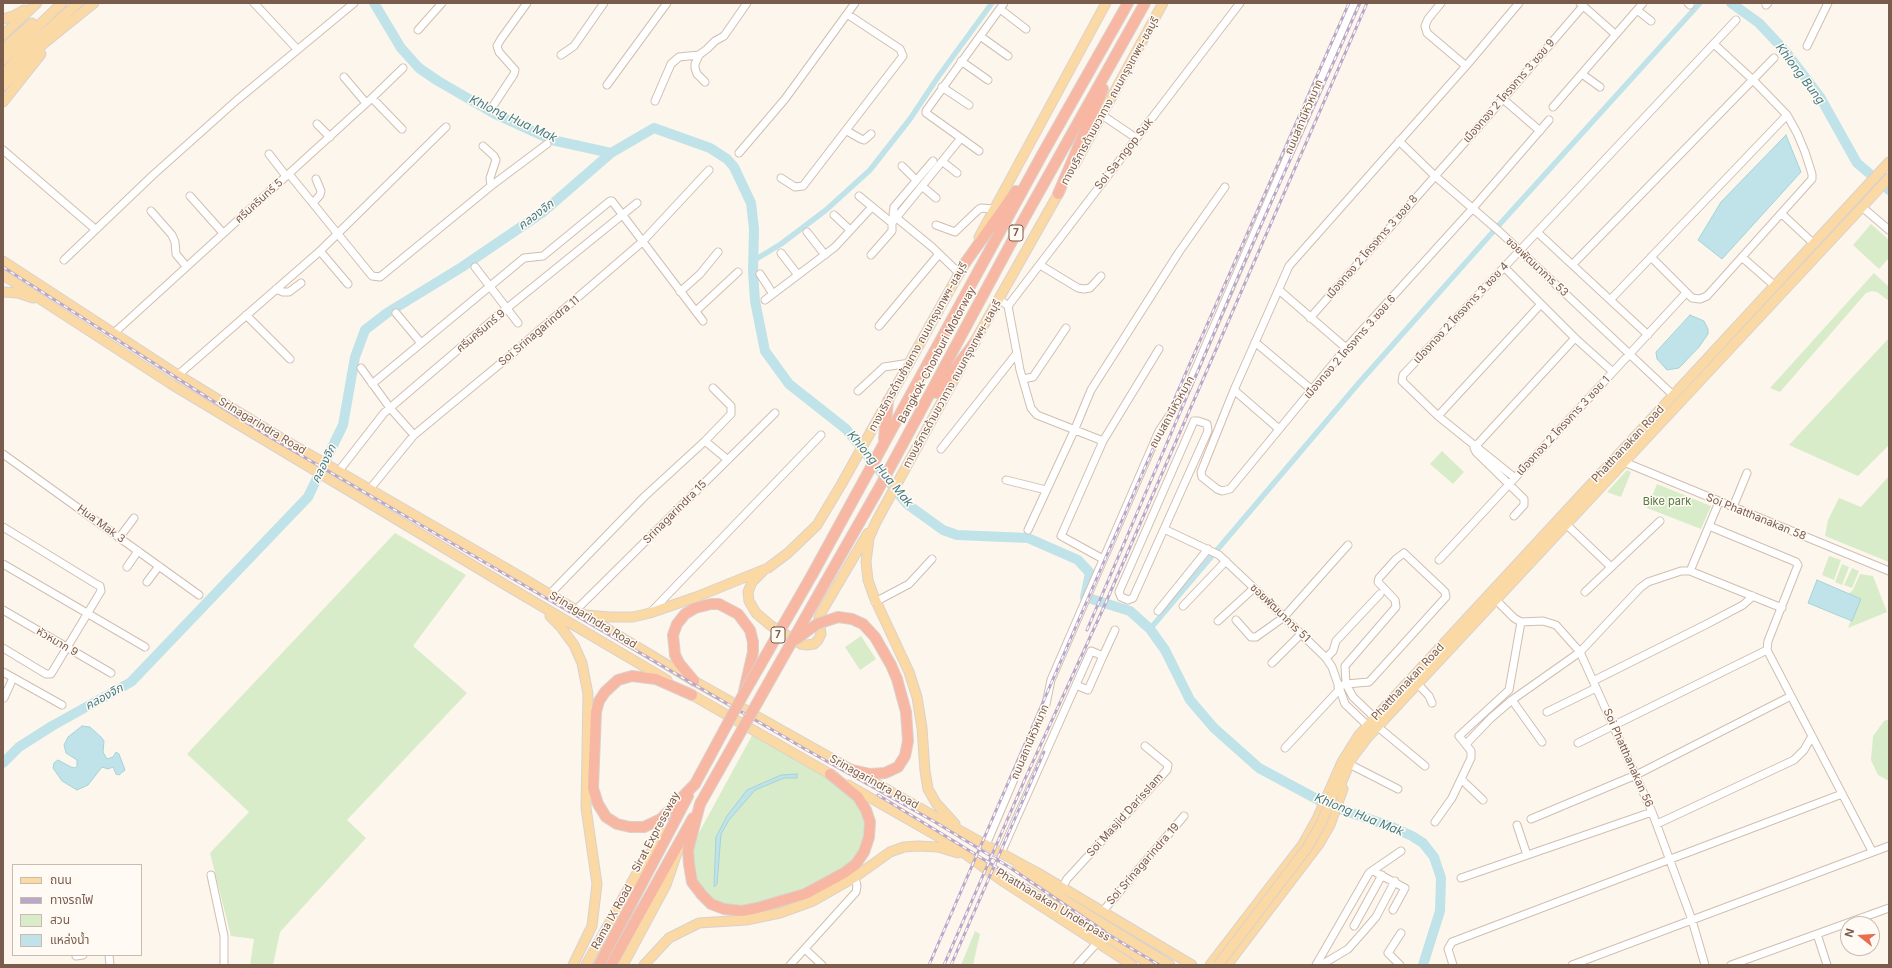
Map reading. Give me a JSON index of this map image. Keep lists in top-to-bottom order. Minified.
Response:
{"streets":{"highway":["7","Bangkok-Chonburi Motorway","Sirat Expressway"],"main road":["ทางบริการด้านขวาทาง ถนนกรุงเทพฯ-ชลบุรี","ทางบริการด้านซ้ายทาง ถนนกรุงเทพฯ-ชลบุรี","Srinagarindra Road","Phatthanakan Road","Phatthanakan Underpass","Rama IX Road"],"street":["เมืองทอง 2 โครงการ 3 ซอย 9","ถนนสถานีหัวหมาก","Soi Sa-ngop Suk","ศรีนครินทร์ 5","เมืองทอง 2 โครงการ 3 ซอย 8","ซอยพัฒนาการ 53","เมืองทอง 2 โครงการ 3 ซอย 4","ศรีนครินทร์ 9","Soi Srinagarindra 11","เมืองทอง 2 โครงการ 3 ซอย 6","เมืองทอง 2 โครงการ 3 ซอย 1","Srinagarindra 15","Soi Phatthanakan 58","Hua Mak 3","ซอยพัฒนาการ 51","หัวหมาก 9","Soi Phatthanakan 56","Soi Masjid Darisslam","Soi Srinagarindra 19"]},"crossings":[["เมืองทอง 2 โครงการ 3 ซอย 9","เมืองทอง 2 โครงการ 3 ซอย 8"],["เมืองทอง 2 โครงการ 3 ซอย 9","ซอยพัฒนาการ 53"],["ทางบริการด้านขวาทาง ถนนกรุงเทพฯ-ชลบุรี","Srinagarindra Road"],["ถนนสถานีหัวหมาก","Srinagarindra Road"],["ศรีนครินทร์ 5","Srinagarindra Road"],["เมืองทอง 2 โครงการ 3 ซอย 8","ซอยพัฒนาการ 53"],["ซอยพัฒนาการ 53","เมืองทอง 2 โครงการ 3 ซอย 4"],["ซอยพัฒนาการ 53","เมืองทอง 2 โครงการ 3 ซอย 6"],["ซอยพัฒนาการ 53","เมืองทอง 2 โครงการ 3 ซอย 1"],["ซอยพัฒนาการ 53","Phatthanakan Road"],["ศรีนครินทร์ 9","Srinagarindra Road"],["Soi Srinagarindra 11","Srinagarindra Road"],["ทางบริการด้านซ้ายทาง ถนนกรุงเทพฯ-ชลบุรี","Srinagarindra Road"],["ทางบริการด้านซ้ายทาง ถนนกรุงเทพฯ-ชลบุรี","Srinagarindra 15"],["Bangkok-Chonburi Motorway","Sirat Expressway"],["Srinagarindra Road","Srinagarindra 15"],["Srinagarindra Road","Soi Masjid Darisslam"],["Srinagarindra Road","Soi Srinagarindra 19"],["Srinagarindra Road","Phatthanakan Underpass"],["Phatthanakan Road","Soi Phatthanakan 58"],["Phatthanakan Road","ซอยพัฒนาการ 51"],["Sirat Expressway","Rama IX Road"]],"water":["Khlong Bung","Khlong Hua Mak","คลองจิก"],"parks":["Bike park"],"legend":["ถนน","ทางรถไฟ","สวน","แหล่งน้ำ"],"north":"left"}
